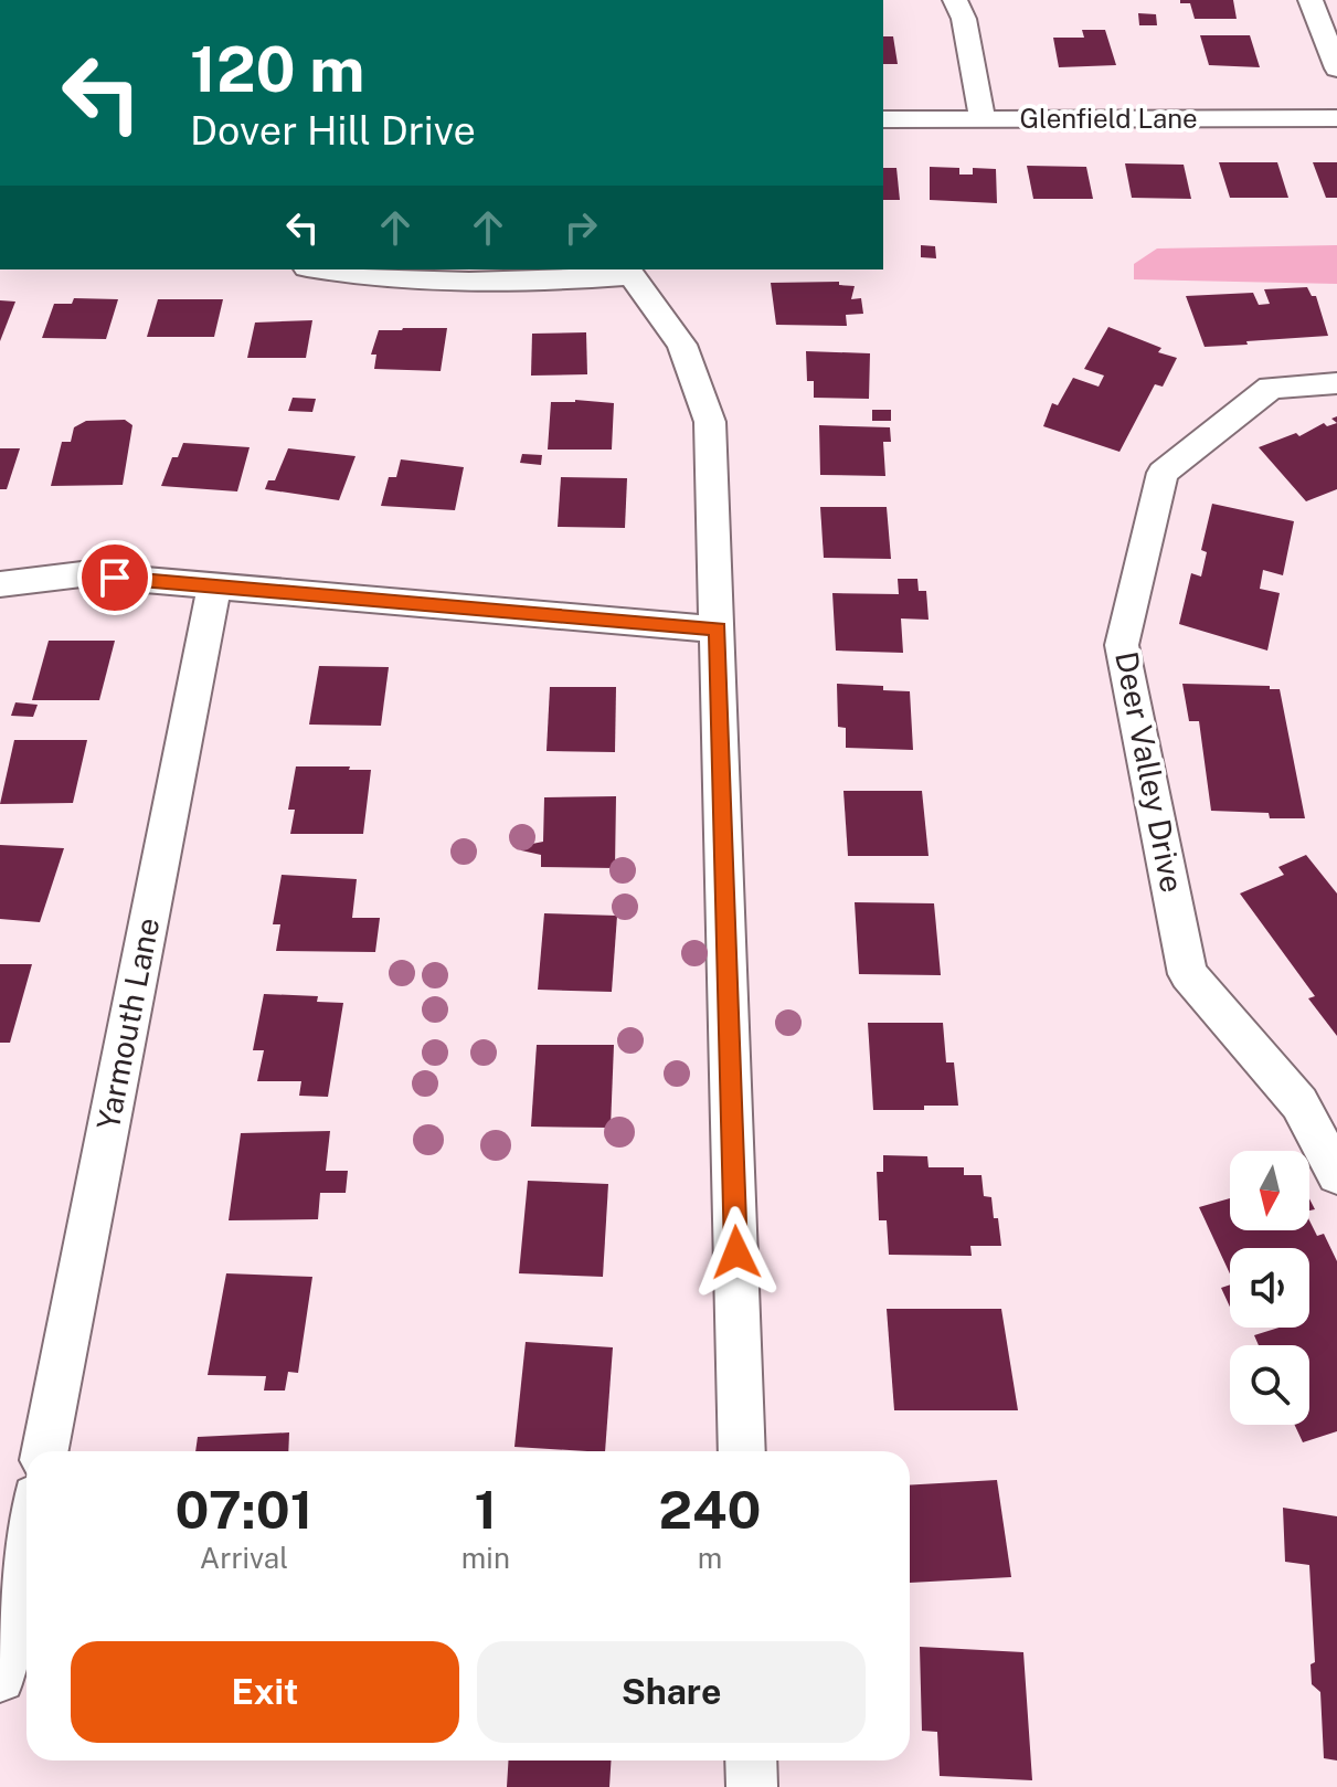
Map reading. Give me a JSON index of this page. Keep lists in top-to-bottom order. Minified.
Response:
{"streets":{"street":["Glenfield Lane","Deer Valley Drive","Yarmouth Lane"]},"north":"bottom","page":{"turn":["120 m","Dover Hill Drive"],"eta":["07:01","Arrival","1","min","240","m"],"buttons":["Exit","Share"]}}
